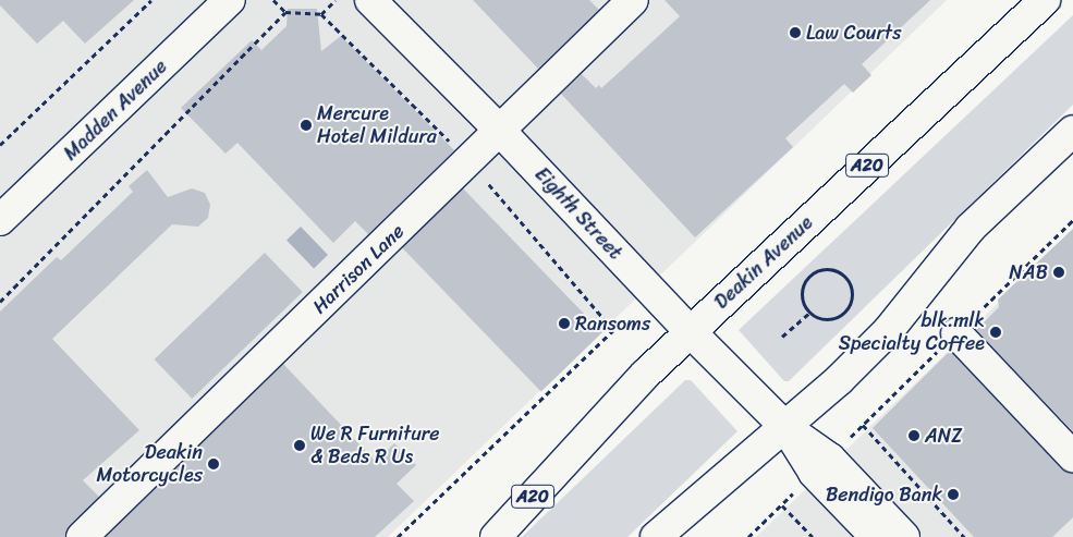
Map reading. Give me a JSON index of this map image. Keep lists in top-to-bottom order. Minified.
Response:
{"streets":{"main road":["Madden Avenue","A20","Eighth Street","Deakin Avenue","Harrison Lane"]},"crossings":[["Eighth Street","Deakin Avenue"],["Eighth Street","Harrison Lane"]],"places":["Law Courts","Mercure Hotel Mildura","NAB","Ransoms","blk.mlk Specialty Coffee","ANZ","We R Furniture & Beds R Us","Deakin Motorcycles","Bendigo Bank"]}
